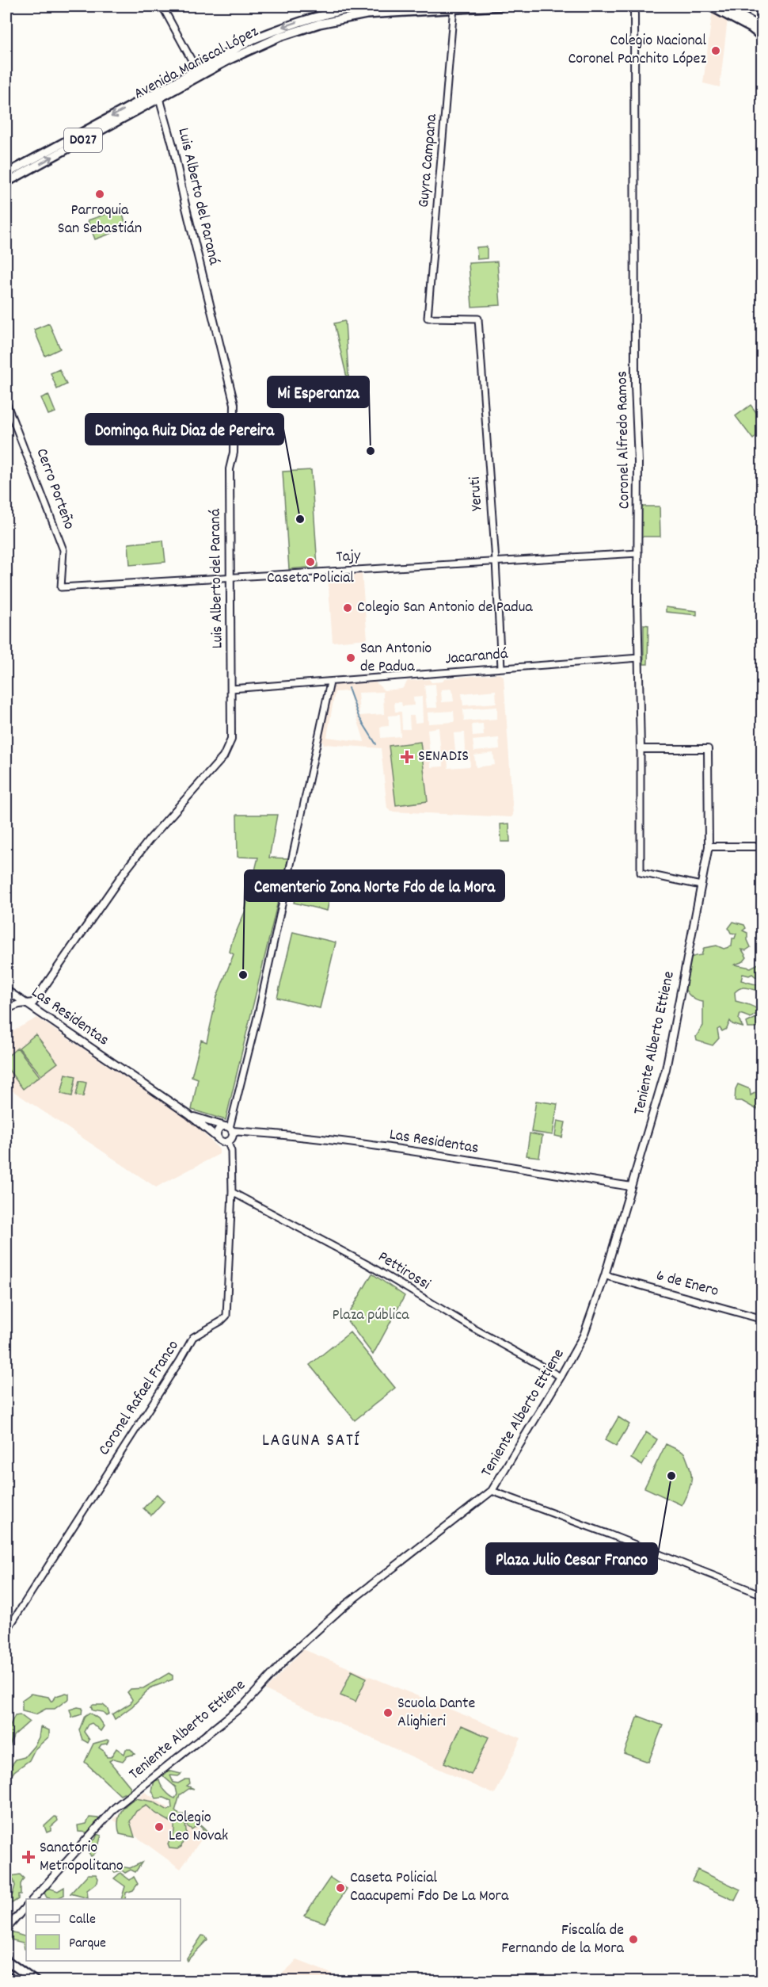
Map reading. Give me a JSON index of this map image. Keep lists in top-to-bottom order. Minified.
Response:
{"streets":{"highway":["Avenida Mariscal López","D027"],"main road":["Luis Alberto del Paraná","Coronel Alfredo Ramos","Las Residentas","Teniente Alberto Ettiene","6 de Enero"],"street":["Guyra Campana","Cerro Porteño","Yeruti","Tajy","Jacarandá","Pettirossi","Coronel Rafael Franco"]},"crossings":[["Avenida Mariscal López","Guyra Campana"],["Avenida Mariscal López","Luis Alberto del Paraná"],["Guyra Campana","Yeruti"],["Luis Alberto del Paraná","Tajy"],["Luis Alberto del Paraná","Jacarandá"],["Luis Alberto del Paraná","Las Residentas"],["Coronel Alfredo Ramos","Tajy"],["Coronel Alfredo Ramos","Jacarandá"],["Coronel Alfredo Ramos","Teniente Alberto Ettiene"],["Cerro Porteño","Tajy"],["Yeruti","Tajy"],["Yeruti","Jacarandá"],["Las Residentas","Teniente Alberto Ettiene"],["Las Residentas","Coronel Rafael Franco"],["Teniente Alberto Ettiene","Pettirossi"],["Teniente Alberto Ettiene","6 de Enero"],["Pettirossi","Coronel Rafael Franco"]],"districts":["LAGUNA SATÍ"],"parks":["Plaza pública"],"places":{"other":["Colegio Nacional Coronel Panchito López","Parroquia San Sebastián","Mi Esperanza","Dominga Ruiz Diaz de Pereira","Caseta Policial","Colegio San Antonio de Padua","San Antonio de Padua","Cementerio Zona Norte Fdo de la Mora","Plaza Julio Cesar Franco","Scuola Dante Alighieri","Colegio Leo Novak","Caseta Policial Caacupemi Fdo De La Mora","Fiscalía de Fernando de la Mora"],"health":["SENADIS","Sanatorio Metropolitano"]},"legend":["Calle","Parque"]}
